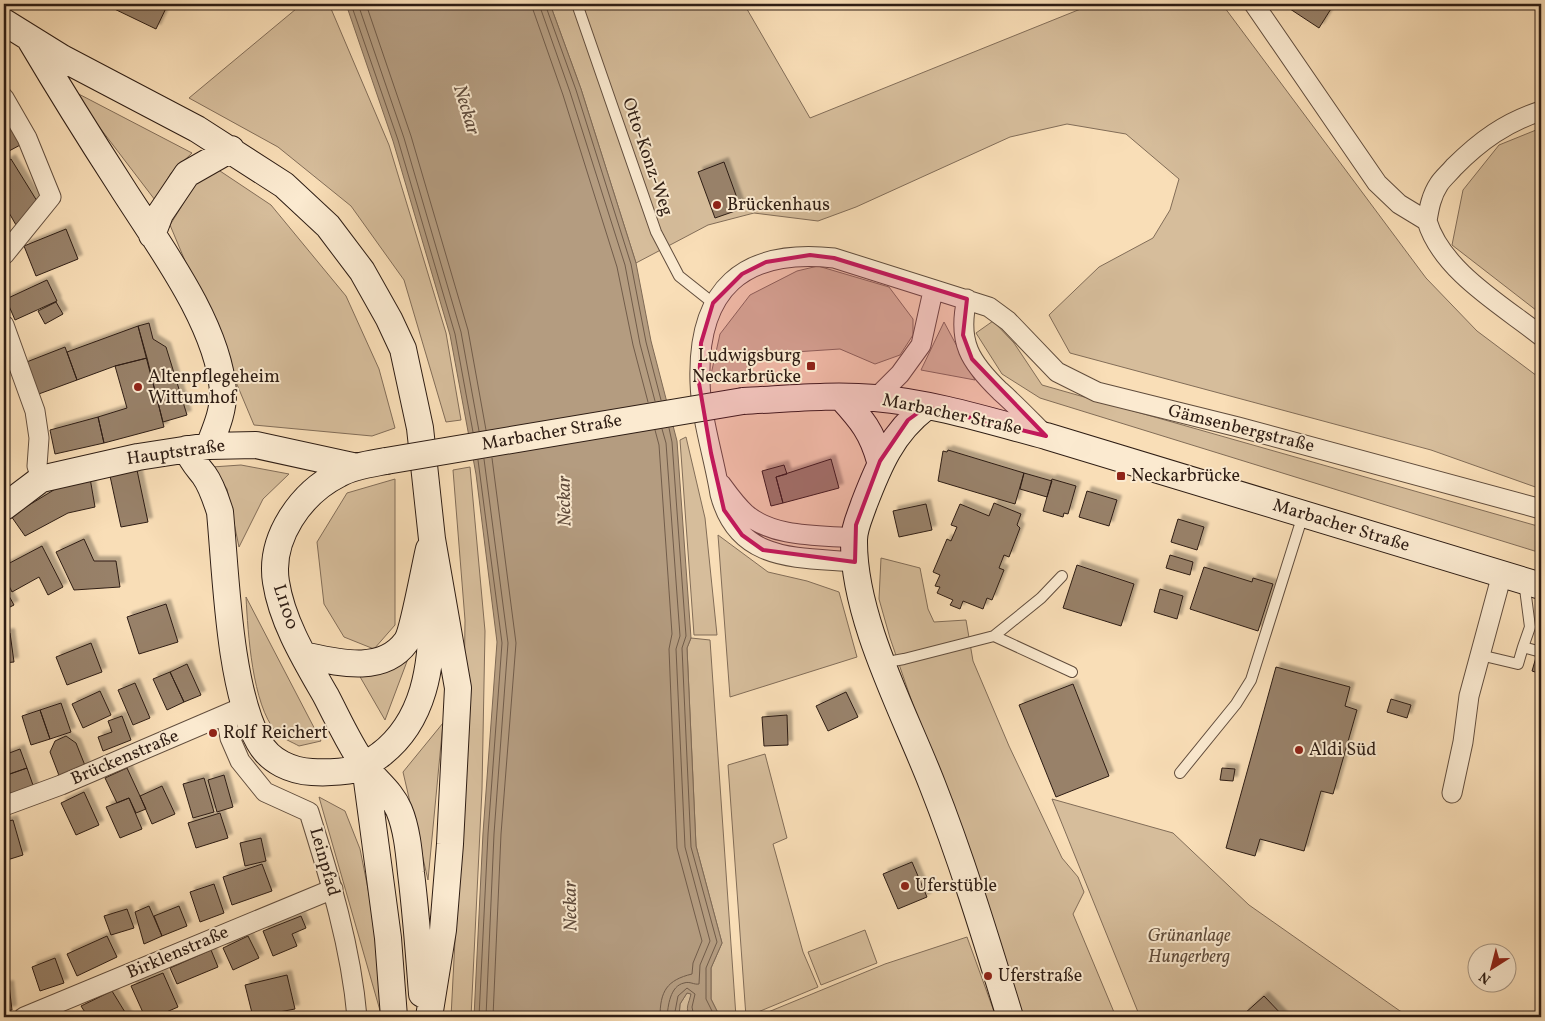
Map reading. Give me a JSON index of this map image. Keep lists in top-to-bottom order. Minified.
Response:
{"streets":{"main road":["Marbacher Straße","Hauptstraße","L1100","Leinpfad"],"street":["Gämsenbergstraße","Brückenstraße","Birklenstraße"],"lane":["Otto-Konz-Weg"]},"crossings":[["Otto-Konz-Weg","Gämsenbergstraße"],["Marbacher Straße","Hauptstraße"],["Marbacher Straße","L1100"],["Hauptstraße","L1100"],["Hauptstraße","Leinpfad"],["Brückenstraße","Leinpfad"],["Leinpfad","Birklenstraße"]],"water":["Neckar"],"parks":["Grünanlage Hungerberg"],"places":{"other":["Brückenhaus","Altenpflegeheim Wittumhof","Rolf Reichert","Aldi Süd","Uferstüble","Uferstraße"],"transit":["Ludwigsburg Neckarbrücke","Neckarbrücke"]},"north":"bottom left"}
